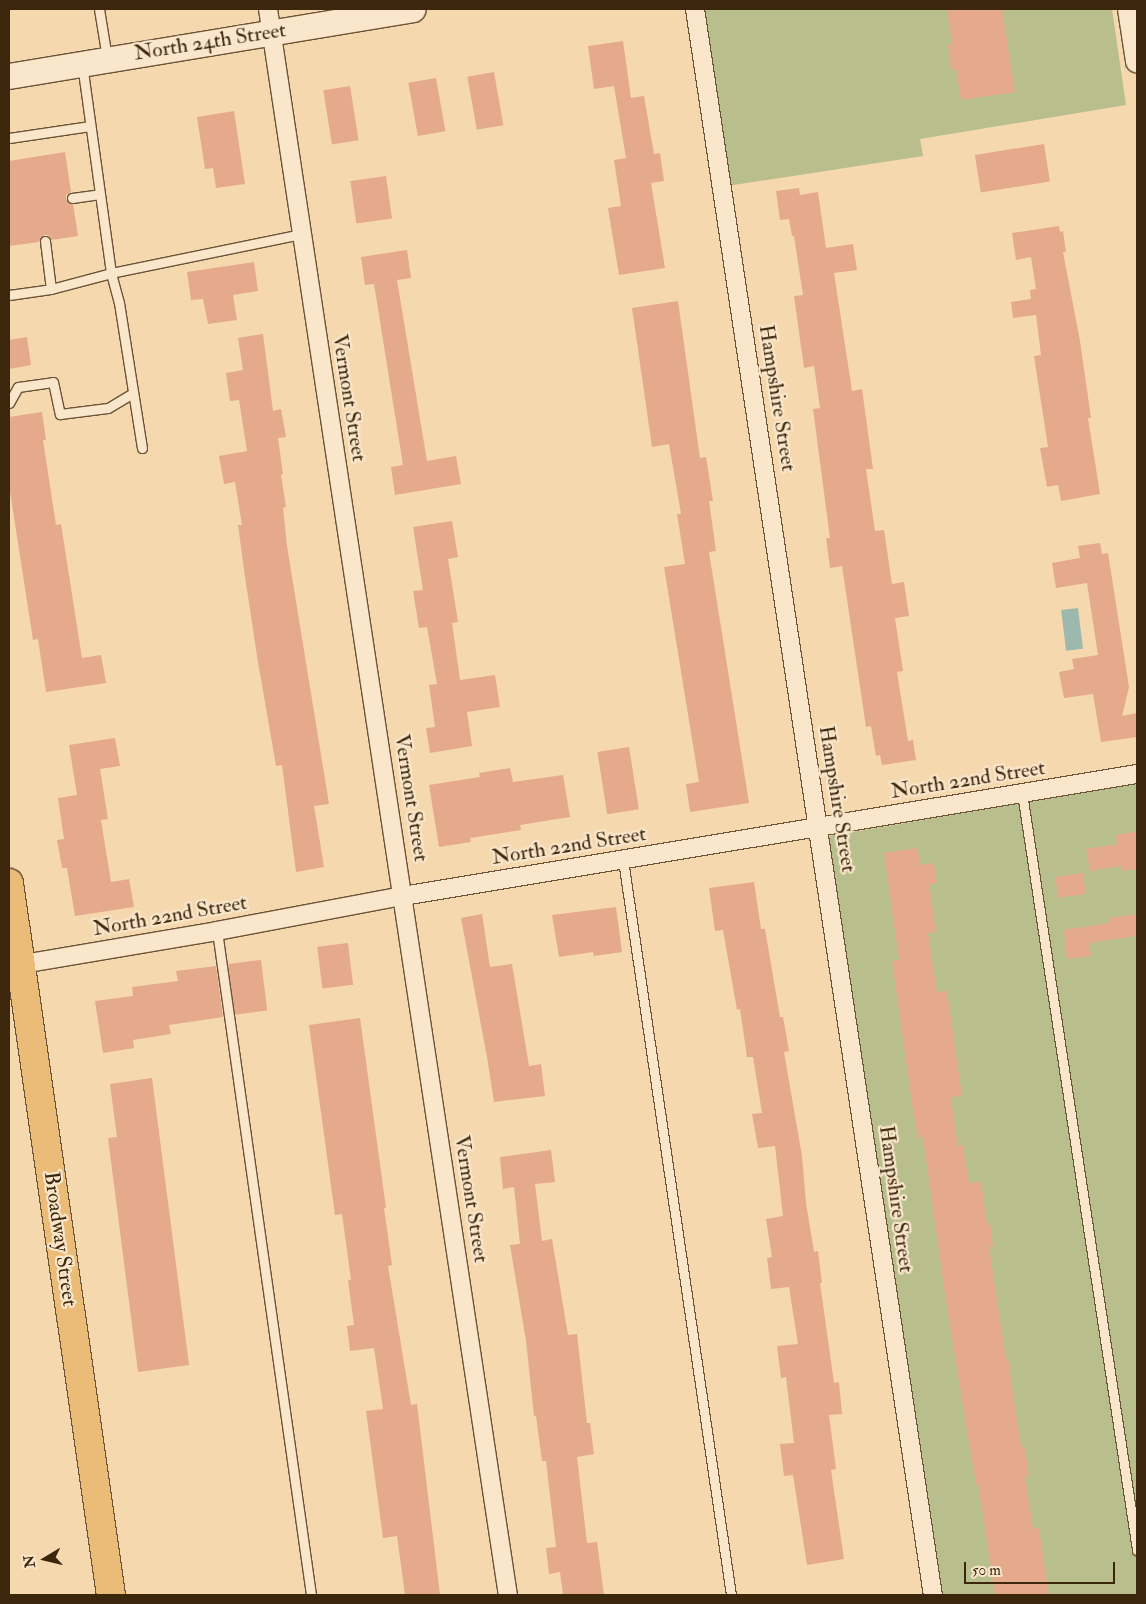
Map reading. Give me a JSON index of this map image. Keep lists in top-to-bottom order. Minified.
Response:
{"streets":{"main road":["North 24th Street","Broadway Street"],"street":["Vermont Street","Hampshire Street","North 22nd Street"]},"crossings":[["North 24th Street","Vermont Street"],["Vermont Street","North 22nd Street"],["Hampshire Street","North 22nd Street"],["North 22nd Street","Broadway Street"]],"scale_bar":"50 m","north":"left"}
